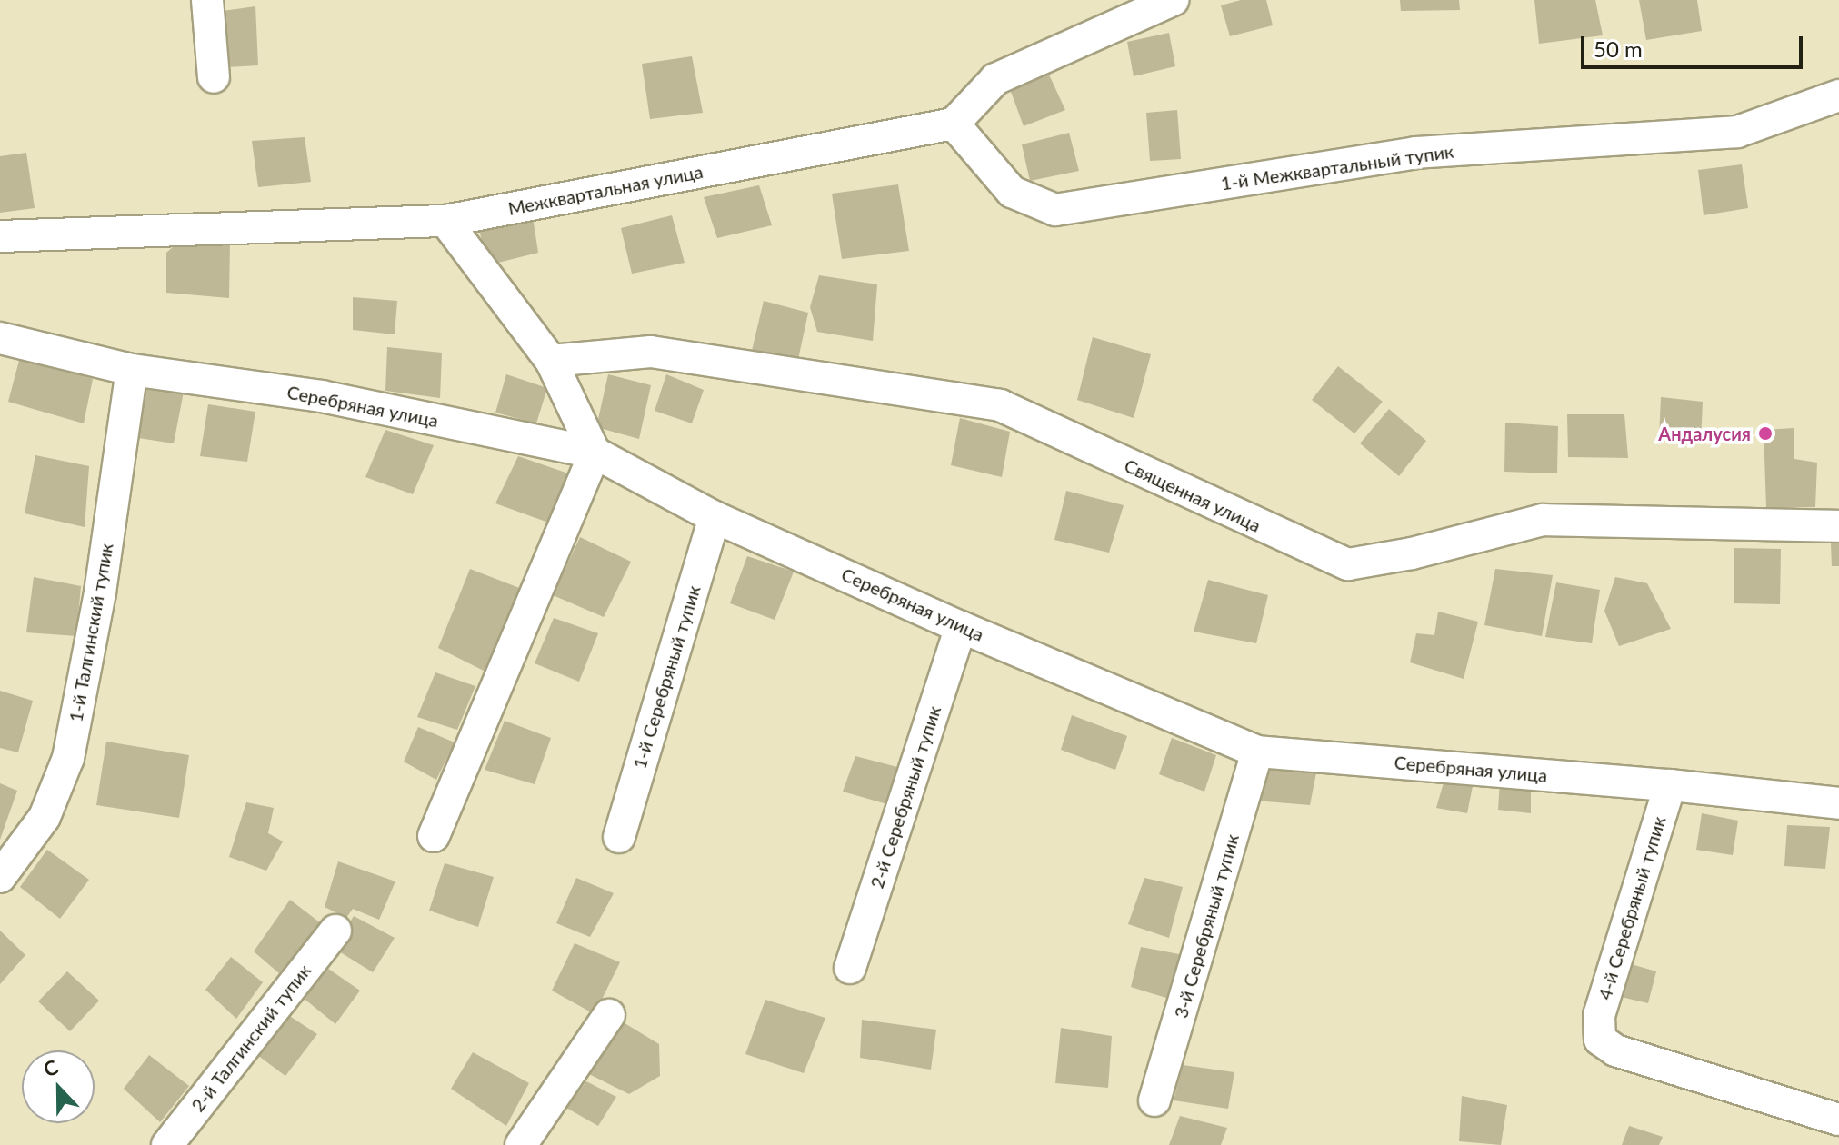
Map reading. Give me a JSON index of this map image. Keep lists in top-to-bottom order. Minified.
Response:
{"streets":{"street":["1-й Межквартальный тупик","Межквартальная улица","Серебряная улица","Священная улица","1-й Талгинский тупик","1-й Серебряный тупик","2-й Серебряный тупик","4-й Серебряный тупик","3-й Серебряный тупик","2-й Талгинский тупик"]},"crossings":[["1-й Межквартальный тупик","Межквартальная улица"],["Серебряная улица","1-й Талгинский тупик"],["Серебряная улица","1-й Серебряный тупик"],["Серебряная улица","2-й Серебряный тупик"],["Серебряная улица","4-й Серебряный тупик"],["Серебряная улица","3-й Серебряный тупик"]],"places":["Андалусия"],"scale_bar":"50 m","north":"top"}
